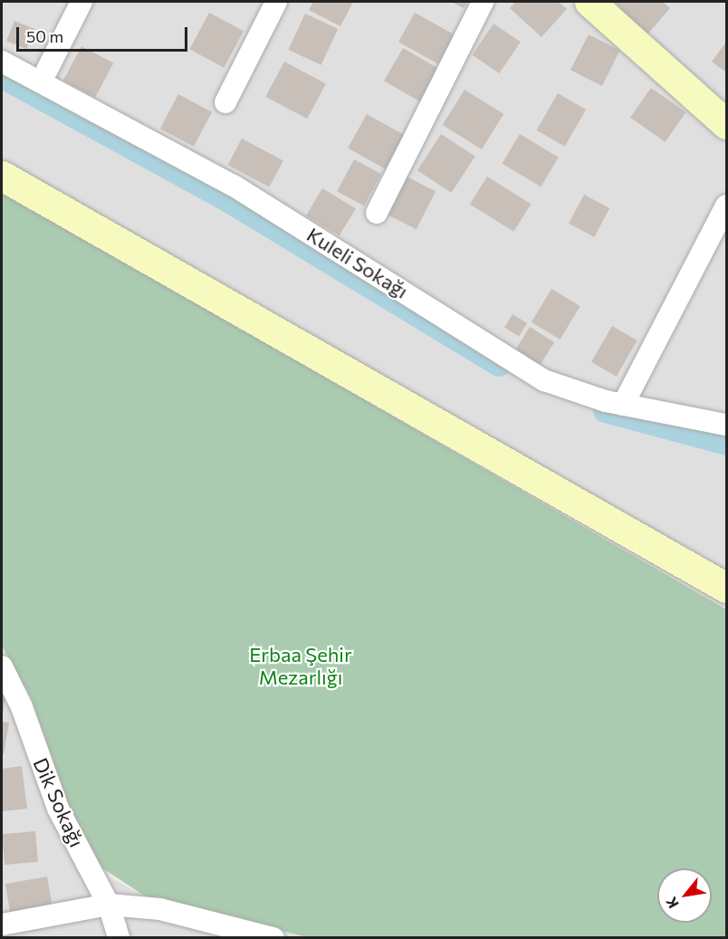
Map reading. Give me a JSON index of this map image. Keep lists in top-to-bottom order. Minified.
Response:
{"streets":{"street":["Kuleli Sokağı","Dik Sokağı"]},"parks":["Erbaa Şehir Mezarlığı"],"scale_bar":"50 m","north":"bottom left"}
